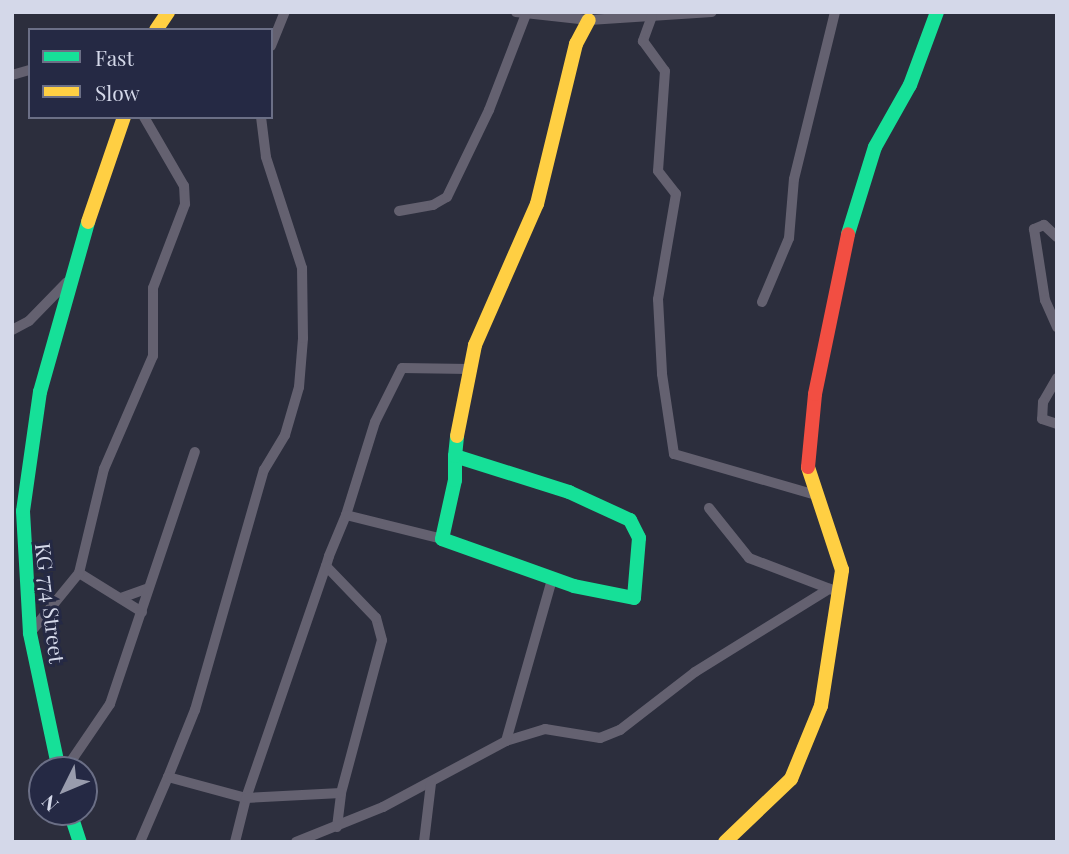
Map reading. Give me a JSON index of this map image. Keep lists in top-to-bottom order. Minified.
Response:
{"streets":{"street":["KG 774 Street"]},"legend":["Fast","Slow"],"north":"bottom left"}
